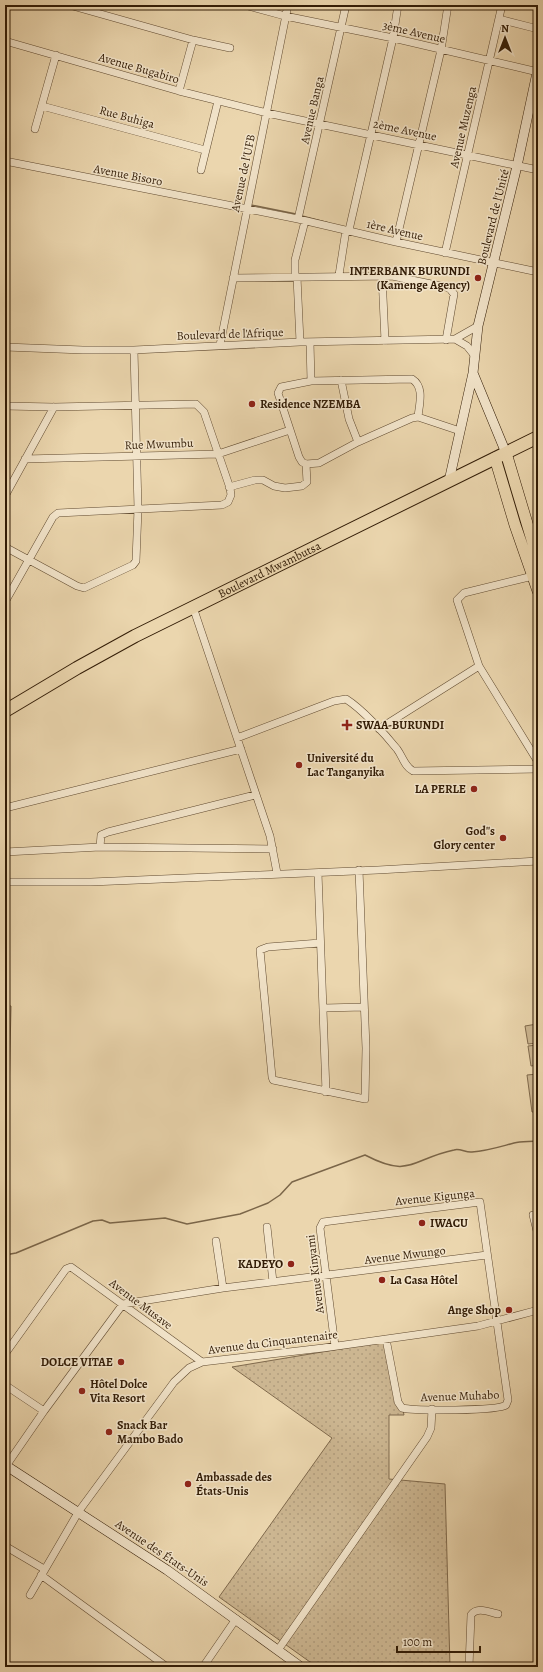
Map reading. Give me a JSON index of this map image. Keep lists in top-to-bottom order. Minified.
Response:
{"streets":{"highway":["Boulevard Mwambutsa"],"street":["3ème Avenue","Avenue Bugabiro","Avenue Banga","Rue Buhiga","Avenue Muzenga","2ème Avenue","Avenue de l'UFB","Avenue Bisoro","Boulevard de l'Unité","1ère Avenue","Boulevard de l'Afrique","Rue Mwumbu","Avenue Kigunga","Avenue Mwungo","Avenue Kinyami","Avenue Musave","Avenue du Cinquantenaire","Avenue Muhabo","Avenue des États-Unis"]},"crossings":[["3ème Avenue","Avenue Banga"],["3ème Avenue","Avenue Muzenga"],["3ème Avenue","Avenue de l'UFB"],["3ème Avenue","Boulevard de l'Unité"],["Avenue Bugabiro","2ème Avenue"],["Avenue Bugabiro","Avenue de l'UFB"],["Avenue Banga","2ème Avenue"],["Avenue Banga","1ère Avenue"],["Avenue Banga","Boulevard de l'Afrique"],["Avenue Muzenga","2ème Avenue"],["Avenue Muzenga","1ère Avenue"],["2ème Avenue","Avenue de l'UFB"],["2ème Avenue","Boulevard de l'Unité"],["Avenue de l'UFB","Avenue Bisoro"],["Avenue de l'UFB","1ère Avenue"],["Avenue de l'UFB","Boulevard de l'Afrique"],["Avenue Bisoro","1ère Avenue"],["Boulevard de l'Unité","1ère Avenue"],["Boulevard de l'Unité","Boulevard Mwambutsa"],["Avenue Kigunga","Avenue Mwungo"],["Avenue Kigunga","Avenue Kinyami"],["Avenue Kigunga","Avenue du Cinquantenaire"],["Avenue Kigunga","Avenue Muhabo"],["Avenue Mwungo","Avenue Kinyami"],["Avenue Mwungo","Avenue Musave"],["Avenue Kinyami","Avenue du Cinquantenaire"],["Avenue Musave","Avenue du Cinquantenaire"],["Avenue du Cinquantenaire","Avenue Muhabo"],["Avenue du Cinquantenaire","Avenue des États-Unis"]],"places":{"other":["INTERBANK BURUNDI (Kamenge Agency)","Residence NZEMBA","Université du Lac Tanganyika","LA PERLE","God''s Glory center","IWACU","KADEYO","La Casa Hôtel","Ange Shop","DOLCE VITAE","Hôtel Dolce Vita Resort","Snack Bar Mambo Bado","Ambassade des États-Unis"],"health":["SWAA-BURUNDI"]},"scale_bar":"100 m","north":"top"}
